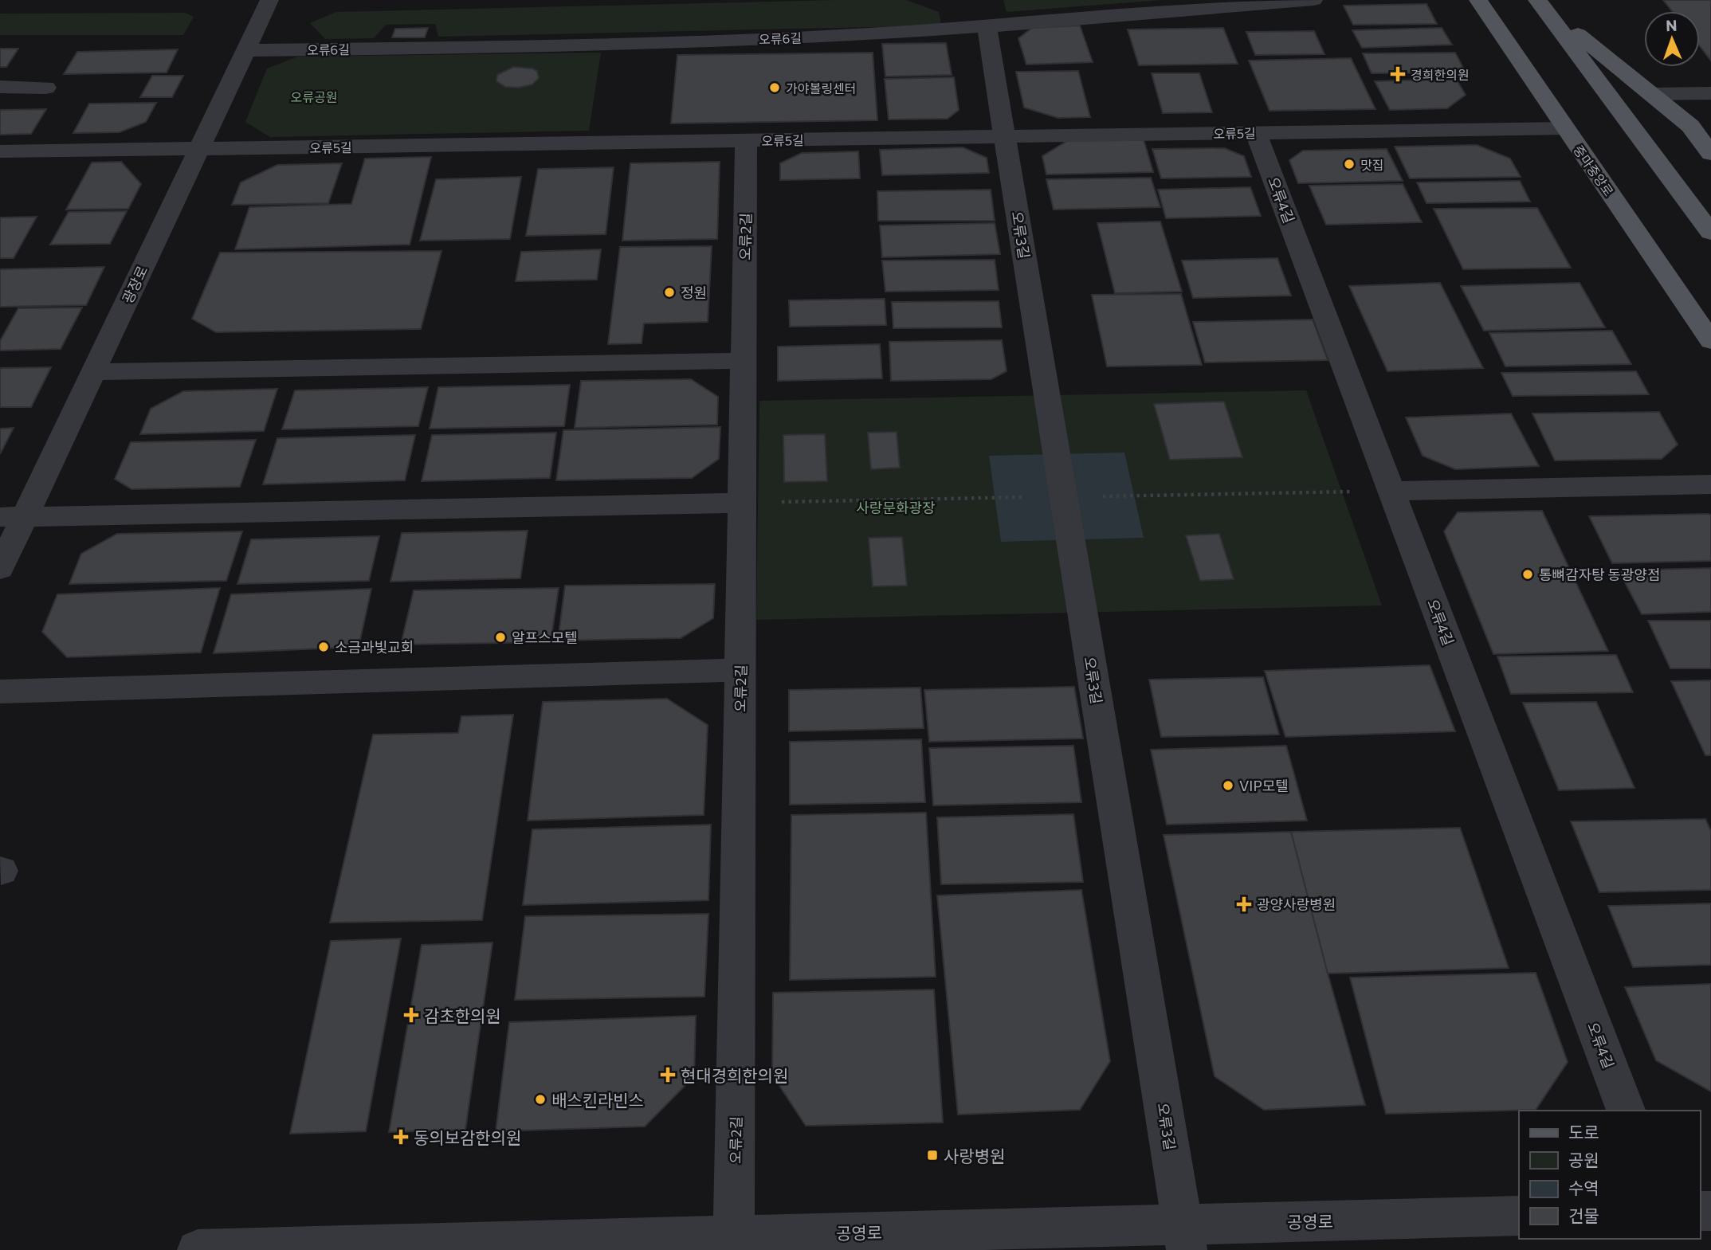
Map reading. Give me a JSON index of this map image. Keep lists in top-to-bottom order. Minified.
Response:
{"streets":{"main road":["중마중앙로"],"street":["오류6길","오류5길","오류4길","오류3길","오류2길","광장로","공영로"]},"crossings":[["오류6길","오류3길"],["오류6길","광장로"],["오류5길","중마중앙로"],["오류5길","오류4길"],["오류5길","오류3길"],["오류5길","오류2길"],["오류5길","광장로"],["오류3길","공영로"],["오류2길","공영로"]],"parks":["오류공원","사랑문화광장"],"places":{"health":["경희한의원","광양사랑병원","감초한의원","현대경희한의원","동의보감한의원"],"other":["가야볼링센터","맛집","정원","통뼈감자탕 동광양점","알프스모텔","소금과빛교회","VIP모텔","배스킨라빈스"],"transit":["사랑병원"]},"legend":["도로","공원","수역","건물"],"north":"top"}
